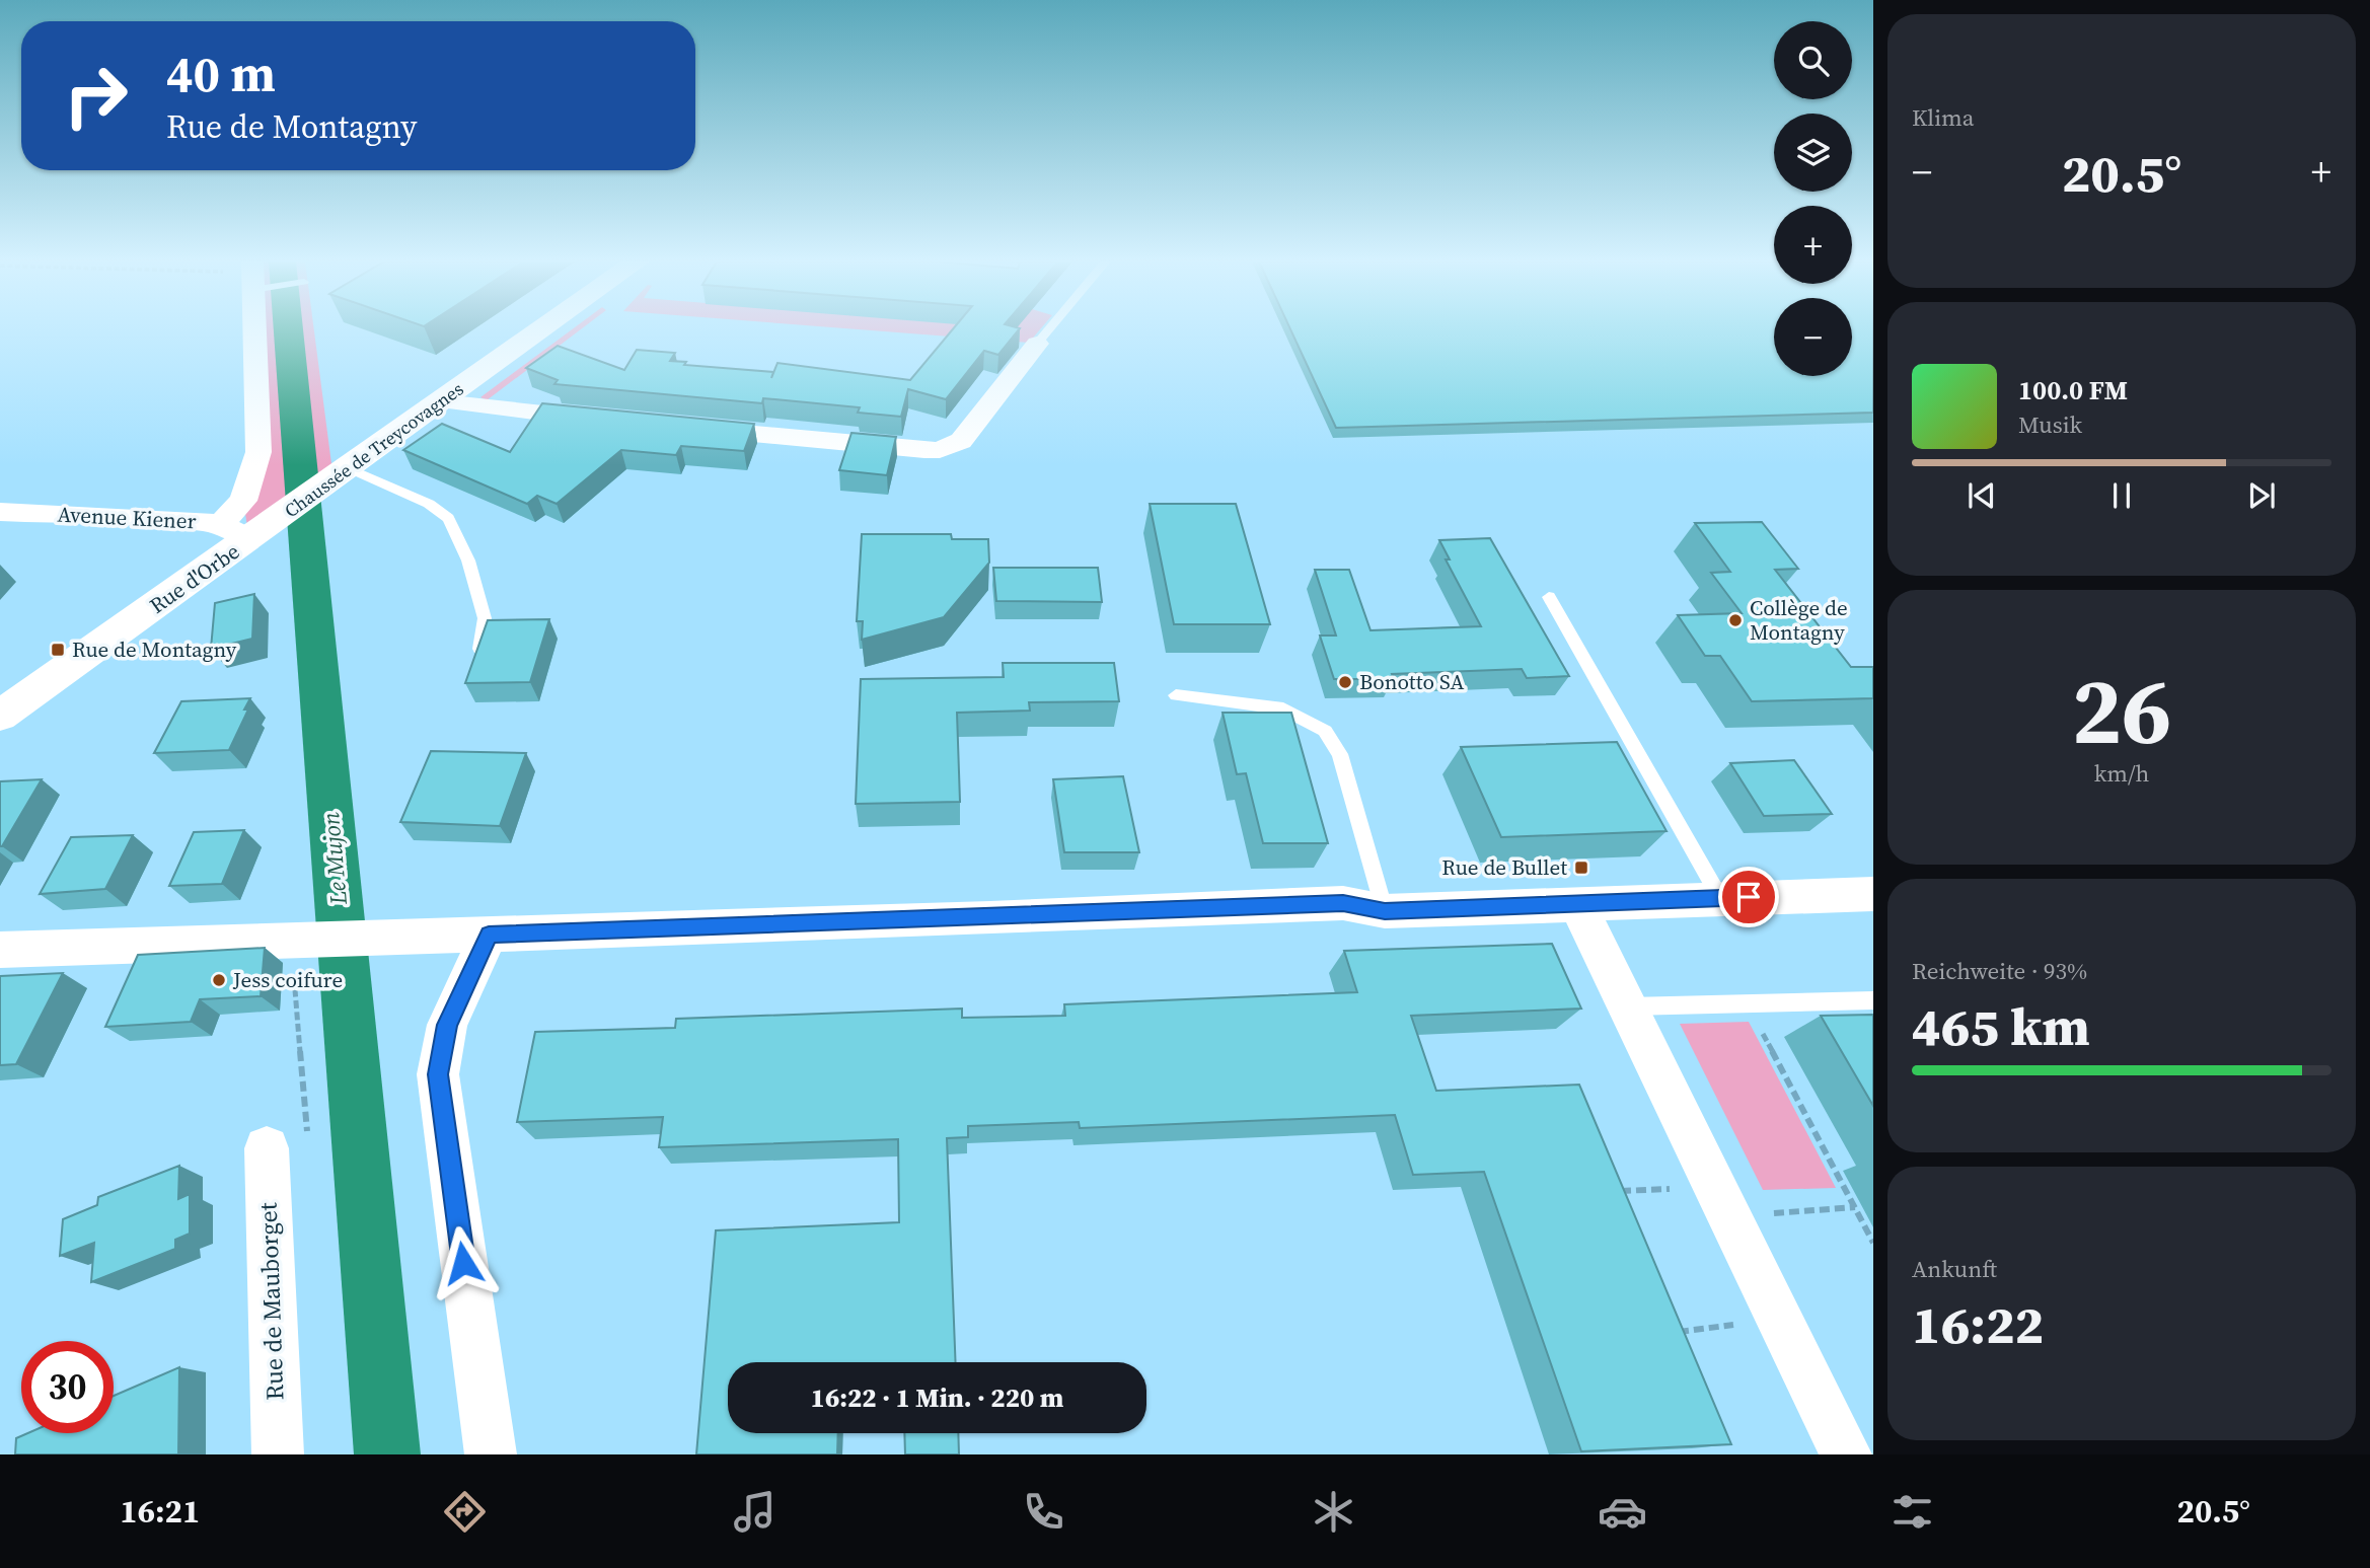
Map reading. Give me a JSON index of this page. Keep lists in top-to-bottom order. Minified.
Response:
{"streets":{"main road":["Chaussée de Treycovagnes","Rue d'Orbe"],"street":["Avenue Kiener","Rue de Mauborget"]},"crossings":[["Chaussée de Treycovagnes","Avenue Kiener"],["Chaussée de Treycovagnes","Rue d'Orbe"],["Avenue Kiener","Rue d'Orbe"]],"water":["Le Mujon"],"places":{"other":["Collège de Montagny","Bonotto SA","Jess coifure"],"transit":["Rue de Montagny","Rue de Bullet"]},"page":{"tile":["Klima",["26","km/h"],["Reichweite · 93%","465 km"],["Ankunft","16:22"]],"map_buttons":["+","−"],"turn":["40 m","Rue de Montagny"],"heat":["−","20.5°","+"],"song":["100.0 FM","Musik"],"limit":"30","trip":"16:22 · 1 Min. · 220 m","tabs":["16:21","20.5°"]}}
